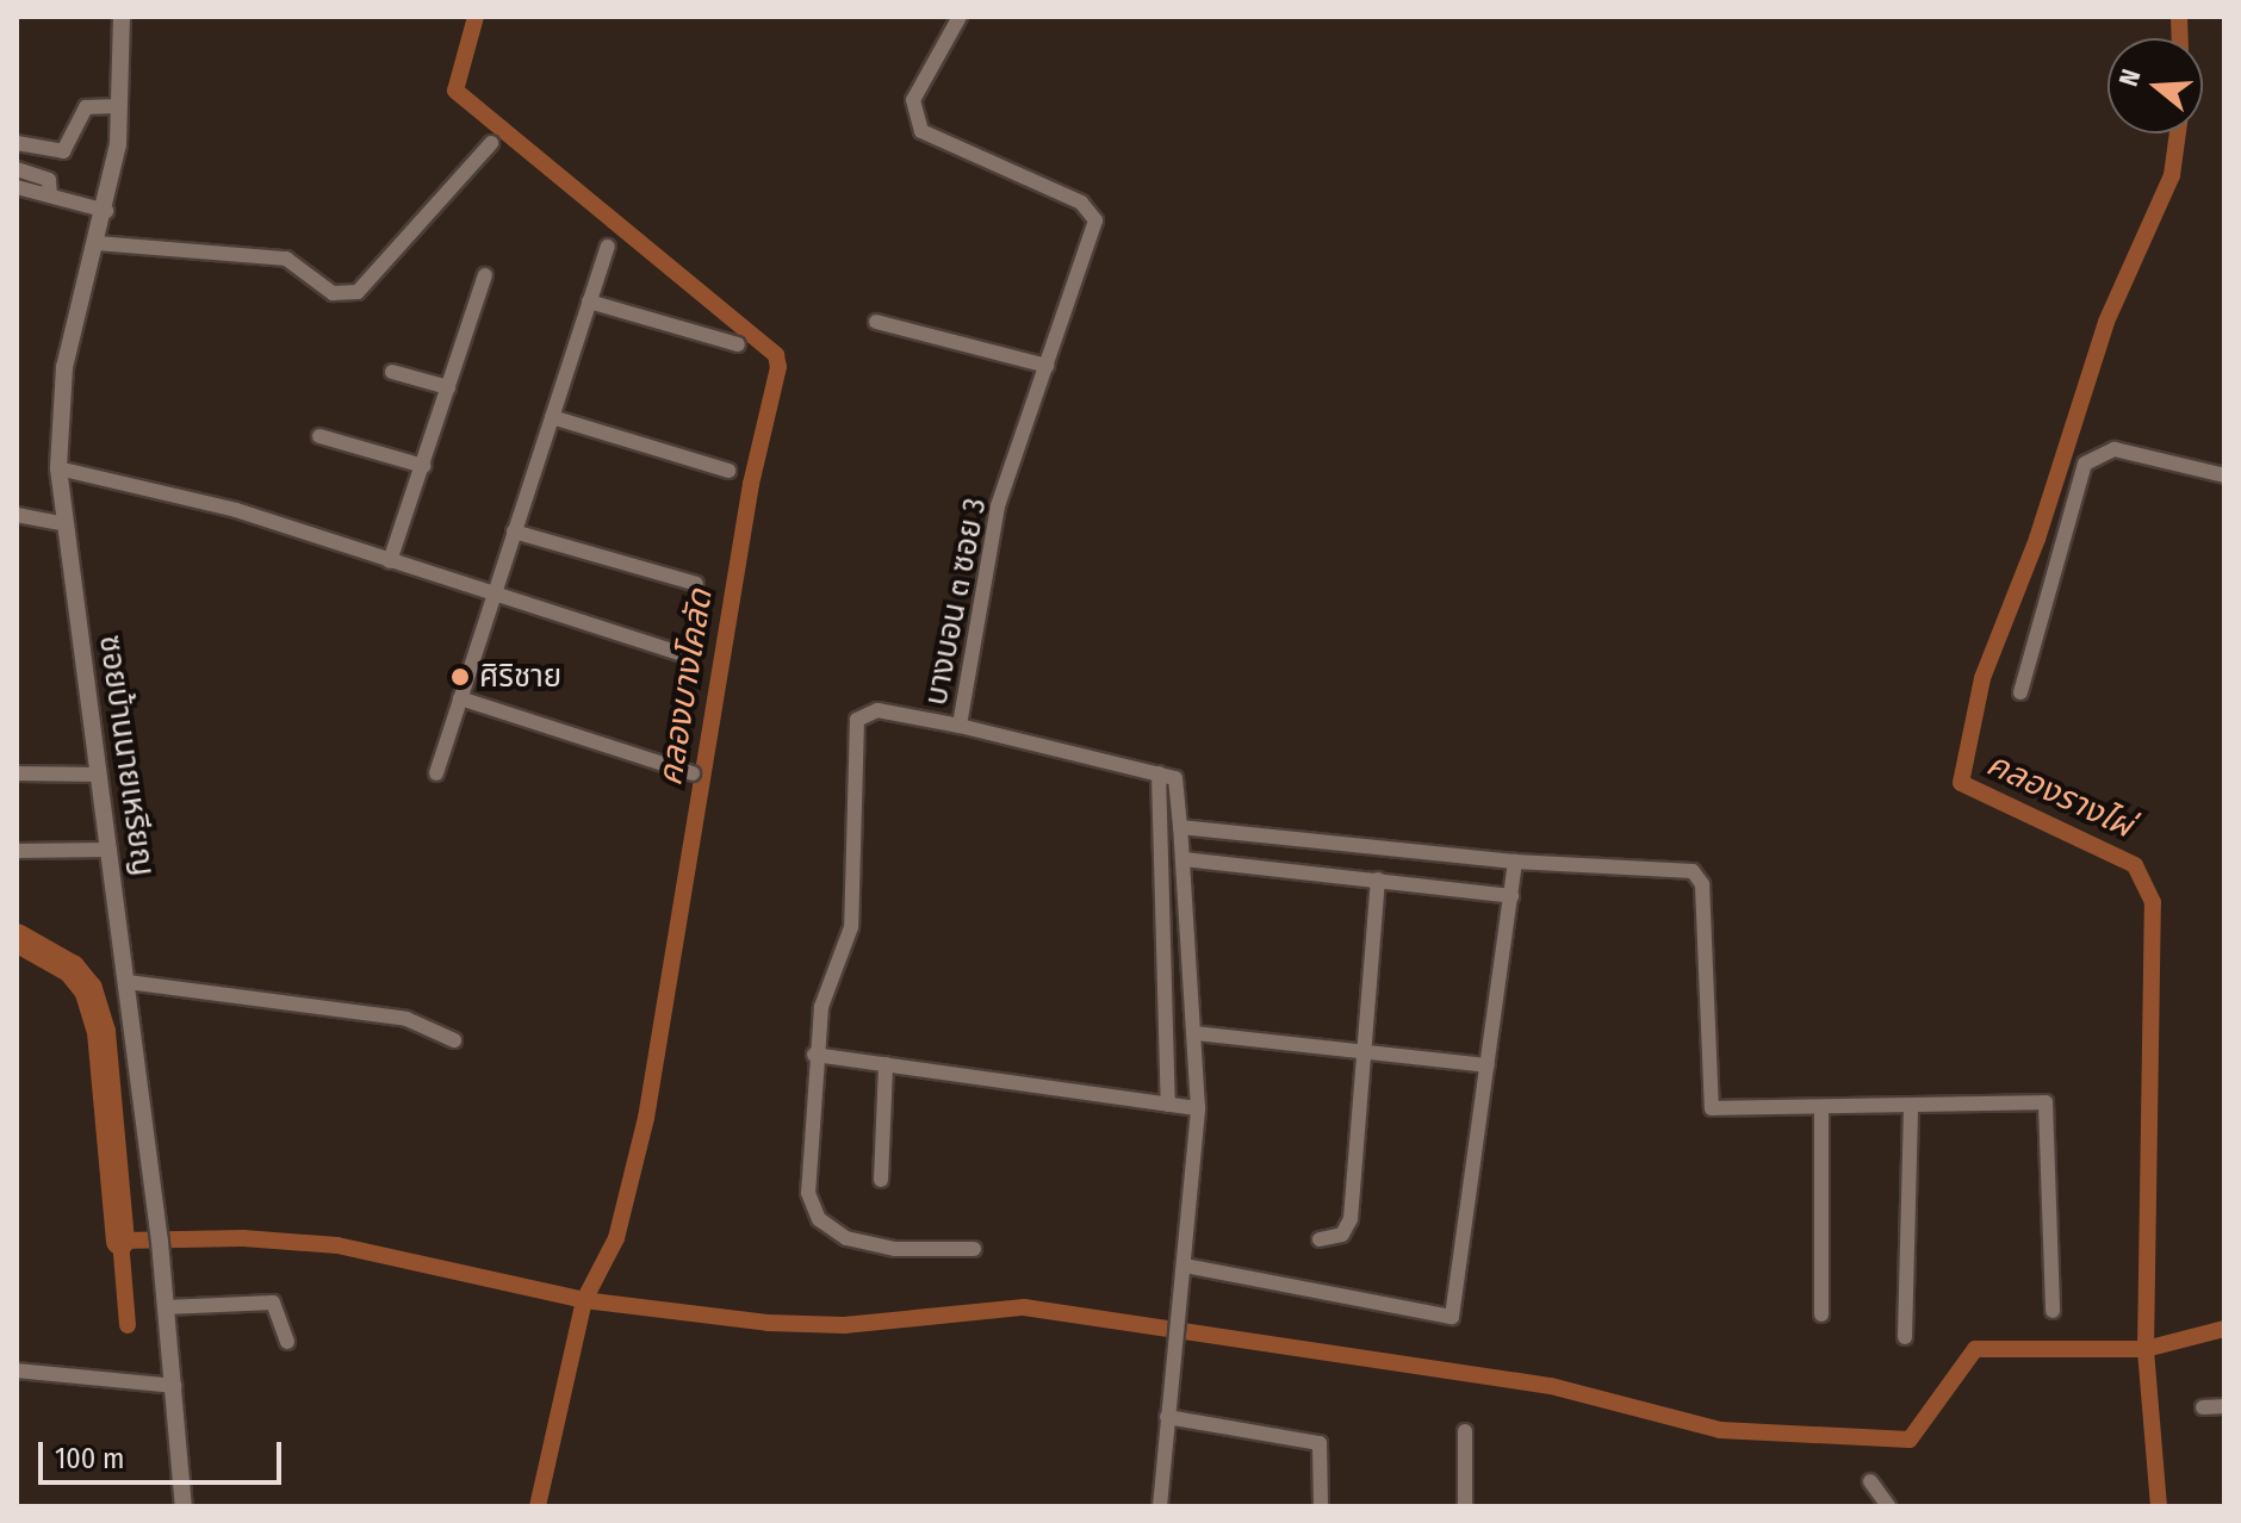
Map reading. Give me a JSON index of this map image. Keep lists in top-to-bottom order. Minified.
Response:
{"streets":{"street":["บางบอน ๓ ซอย 3","ซอยบ้านนายเหรียญ"]},"water":["คลองบางโคลัด","คลองรางไผ่"],"places":["ศิริชาย"],"scale_bar":"100 m","north":"left"}
